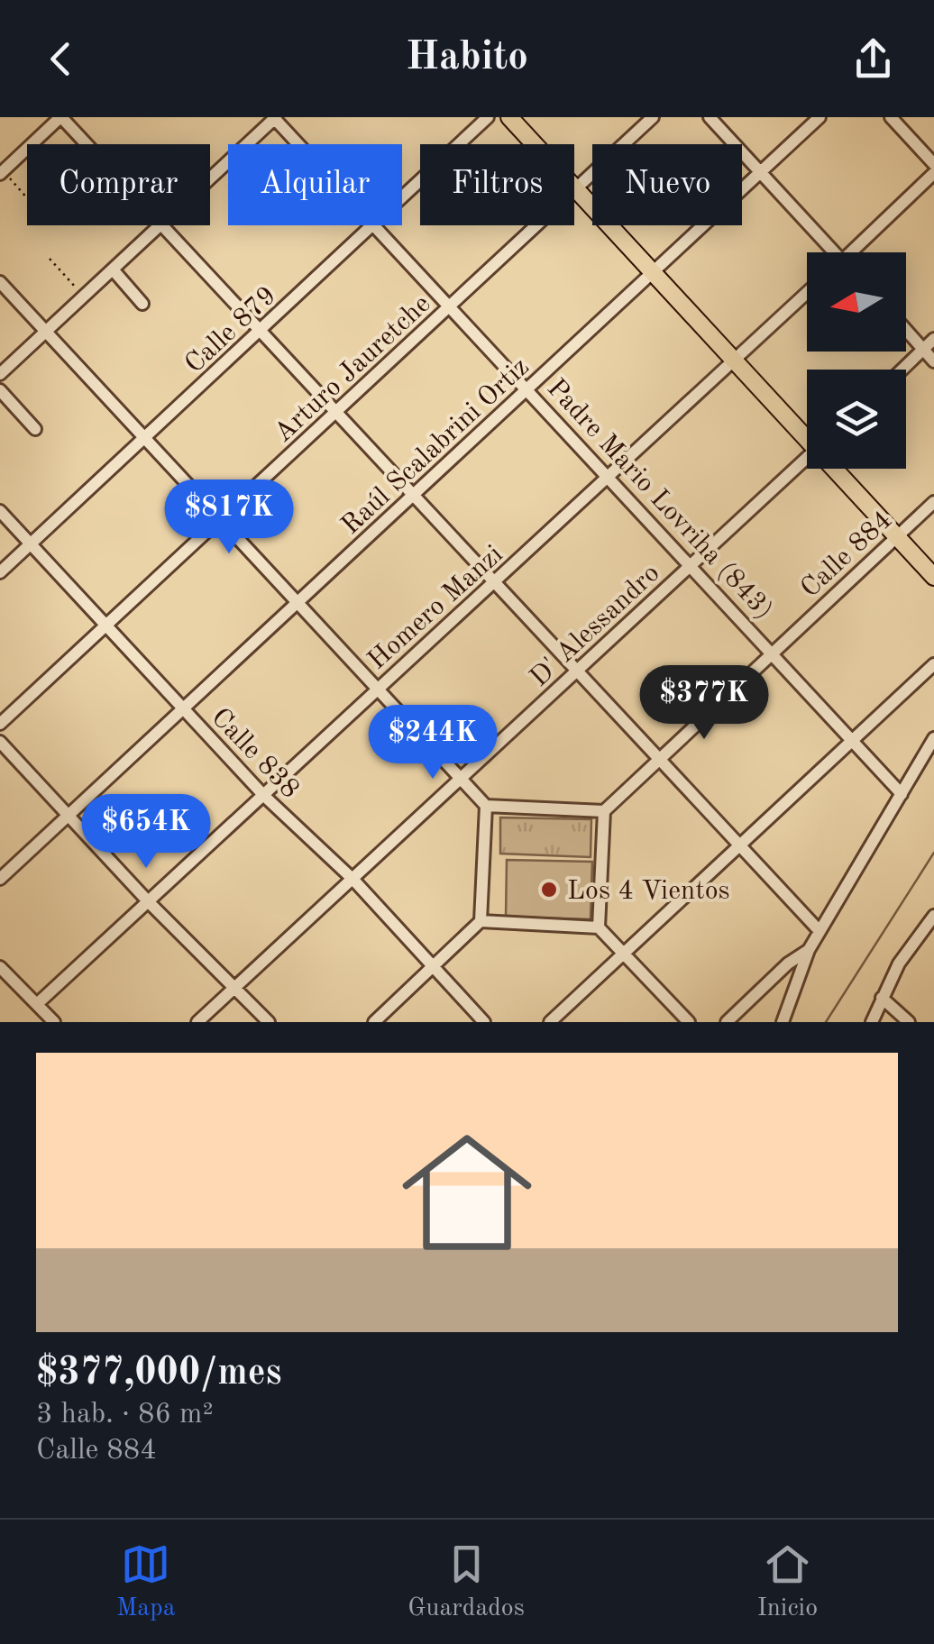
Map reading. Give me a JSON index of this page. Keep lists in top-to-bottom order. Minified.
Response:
{"streets":{"street":["Calle 879","Arturo Jauretche","Raúl Scalabrini Ortiz","Padre Mario Lovriha (843)","Calle 884","Homero Manzi","D' Alessandro","Calle 838"]},"crossings":[["Calle 879","Calle 838"],["Arturo Jauretche","Padre Mario Lovriha (843)"],["Arturo Jauretche","Calle 838"],["Raúl Scalabrini Ortiz","Padre Mario Lovriha (843)"],["Raúl Scalabrini Ortiz","Calle 838"],["Padre Mario Lovriha (843)","Calle 884"],["Padre Mario Lovriha (843)","Homero Manzi"],["Padre Mario Lovriha (843)","D' Alessandro"],["Homero Manzi","Calle 838"],["D' Alessandro","Calle 838"]],"places":["Los 4 Vientos"],"north":"left","page":{"header":"Habito","chip":["Comprar","Alquilar","Filtros","Nuevo"],"price":["$817K","$377K","$244K","$654K"],"list":[{"name":"$377,000/mes","note":"3 hab. · 86 m² · Calle 884"}],"tabs":["Mapa","Guardados","Inicio"]}}
